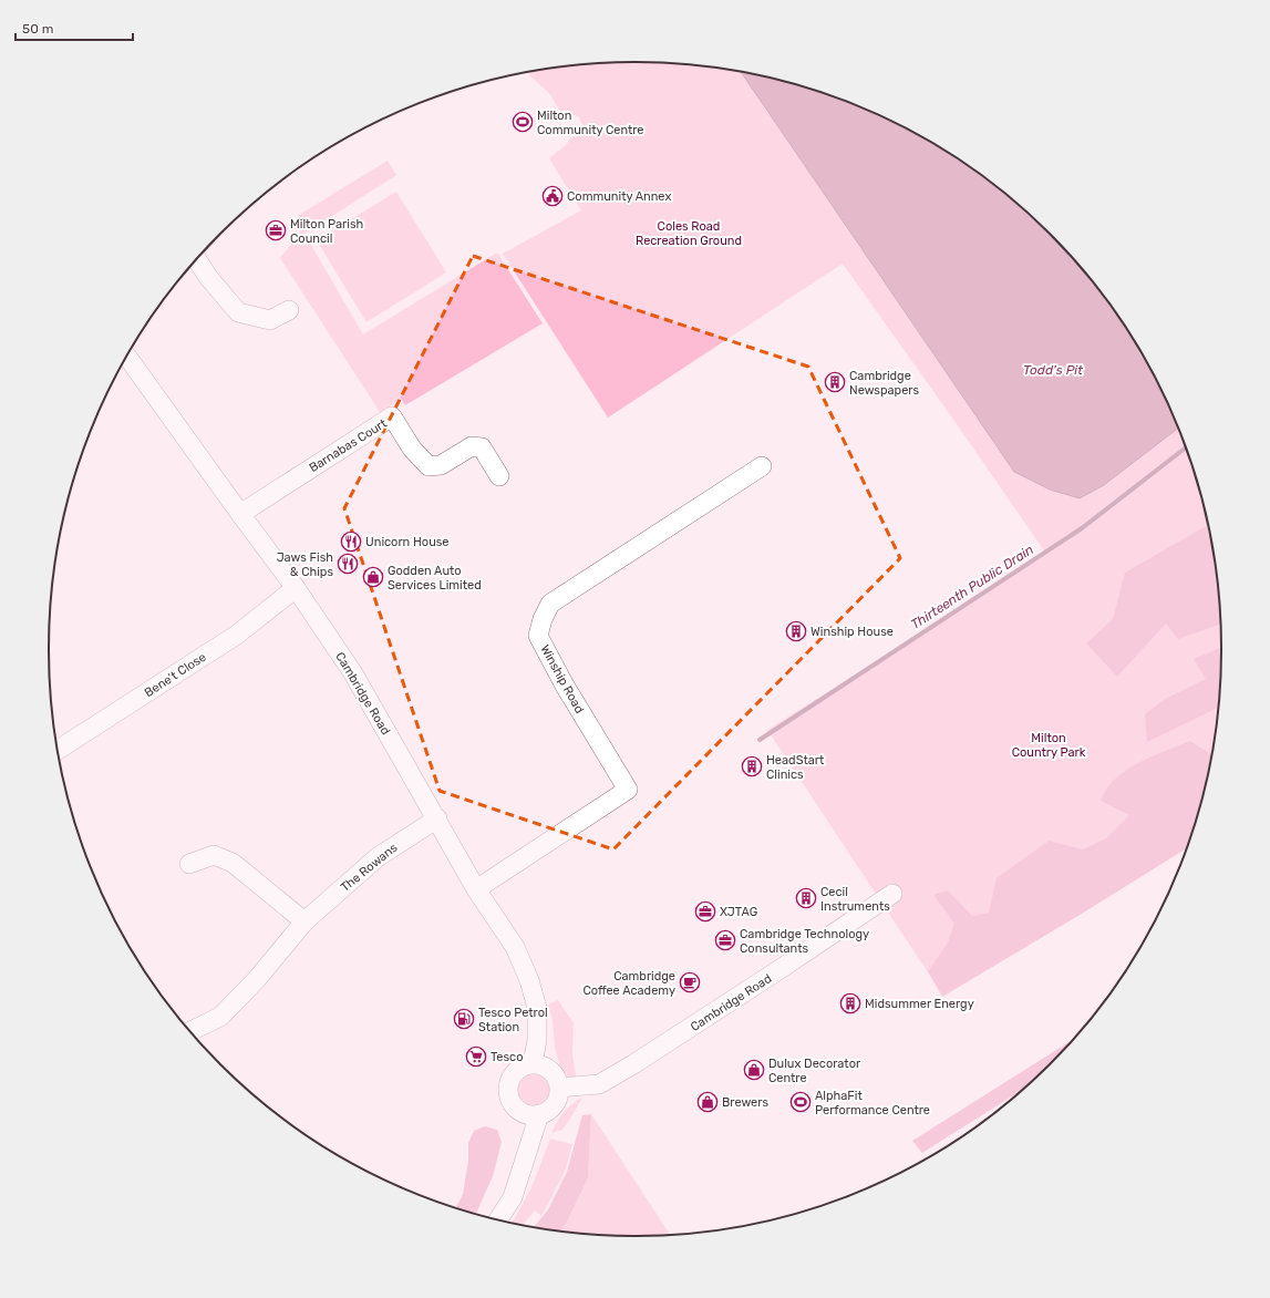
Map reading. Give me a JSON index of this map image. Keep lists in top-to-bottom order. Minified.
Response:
{"streets":{"street":["Barnabas Court","Bene't Close","Winship Road","Cambridge Road","The Rowans"]},"crossings":[["Barnabas Court","Cambridge Road"],["Bene't Close","Cambridge Road"],["Winship Road","Cambridge Road"],["Cambridge Road","The Rowans"]],"water":["Todd's Pit","Thirteenth Public Drain"],"parks":["Coles Road Recreation Ground","Milton Country Park"],"places":{"sports":["Milton Community Centre","AlphaFit Performance Centre"],"public building":["Community Annex"],"office":["Milton Parish Council","XJTAG","Cambridge Technology Consultants"],"building":["Cambridge Newspapers","Winship House","HeadStart Clinics","Cecil Instruments","Midsummer Energy"],"restaurant":["Unicorn House","Jaws Fish & Chips"],"shop":["Godden Auto Services Limited","Dulux Decorator Centre","Brewers"],"cafe":["Cambridge Coffee Academy"],"fuel station":["Tesco Petrol Station"],"supermarket":["Tesco"]},"scale_bar":"50 m"}
